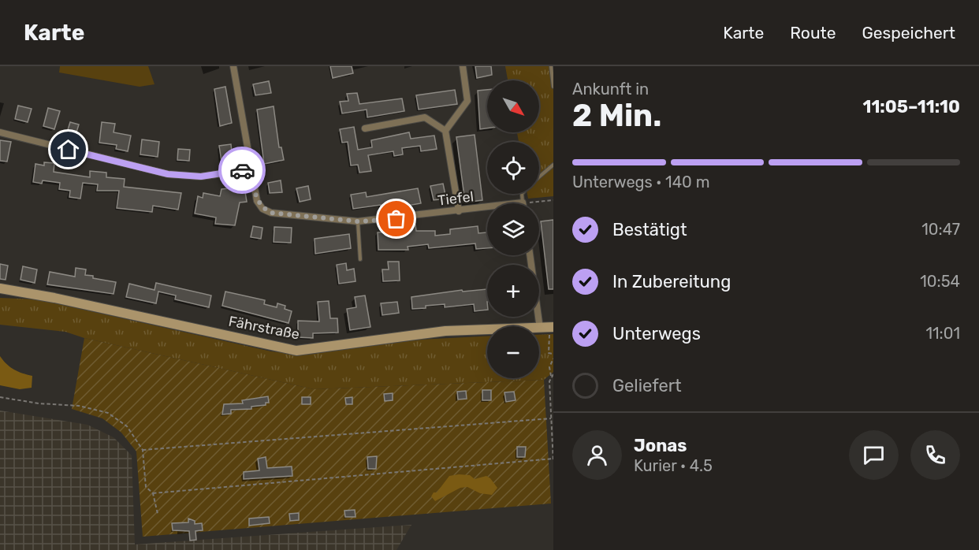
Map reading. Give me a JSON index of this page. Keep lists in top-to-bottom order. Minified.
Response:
{"streets":{"street":["Tiefel","Fährstraße"]},"north":"bottom right","page":{"header":"Karte","nav":["Karte","Route","Gespeichert"],"heading":["2 Min.","Ankunft in","11:05–11:10"],"panel":["Jonas","Kurier · 4.5"],"map_buttons":["+","−"],"bar":"Unterwegs · 140 m","list":[["Bestätigt","10:47"],["In Zubereitung","10:54"],["Unterwegs","11:01"],"Geliefert"]}}
